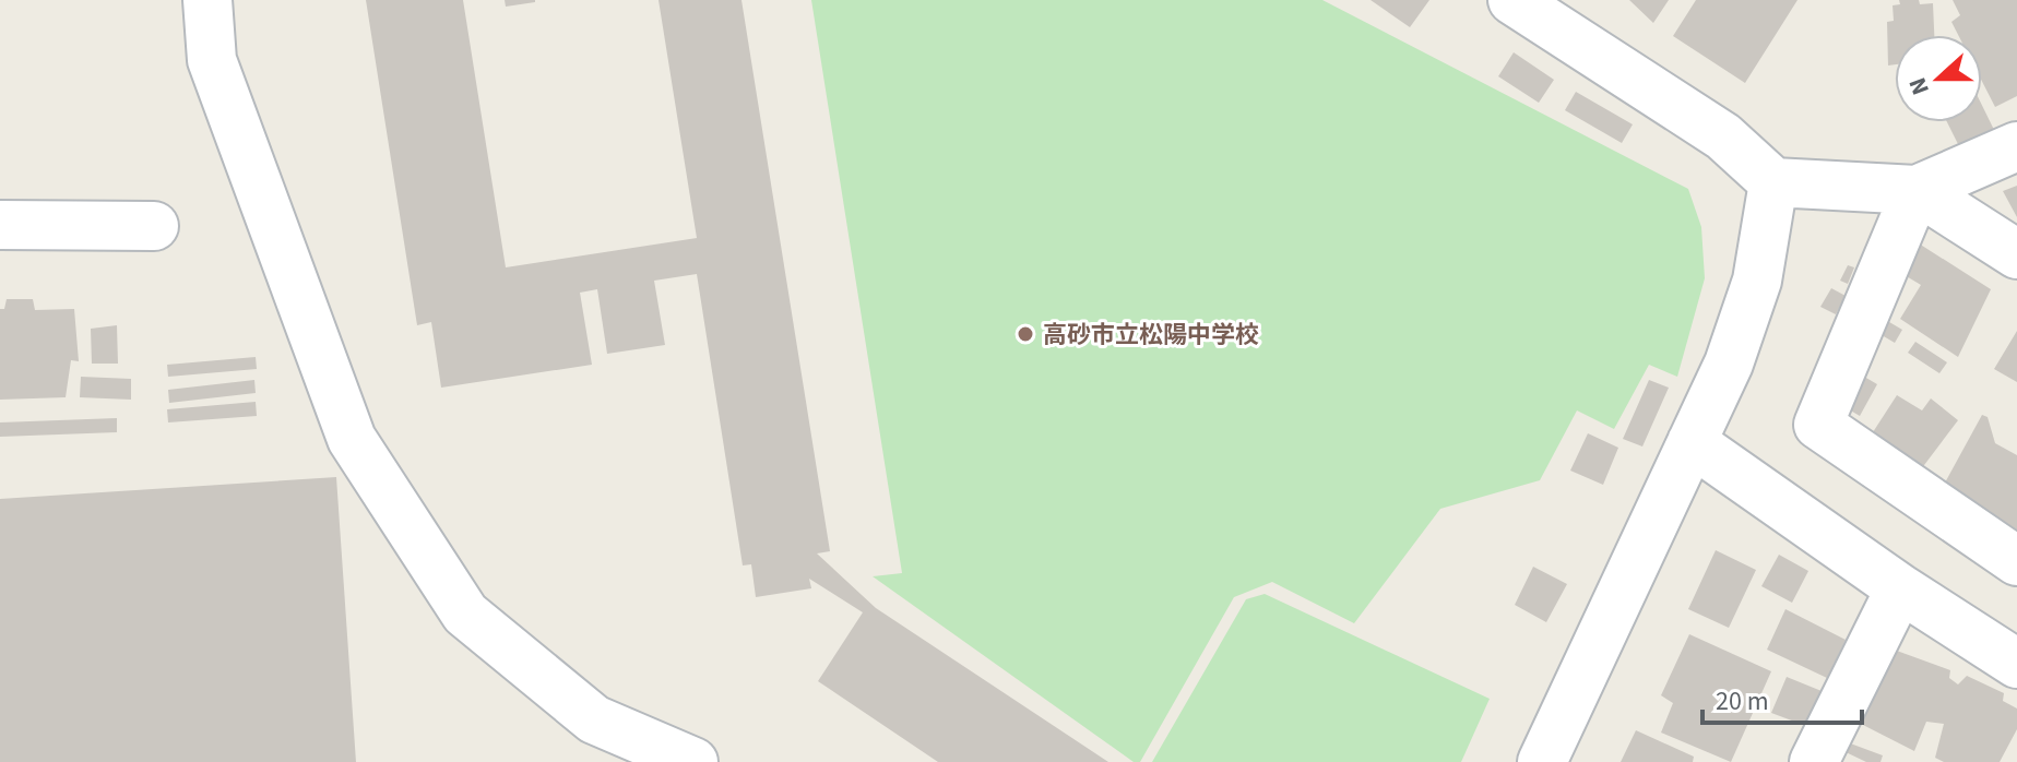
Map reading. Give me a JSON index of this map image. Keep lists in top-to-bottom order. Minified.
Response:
{"places":["高砂市立松陽中学校"],"scale_bar":"20 m","north":"left"}
